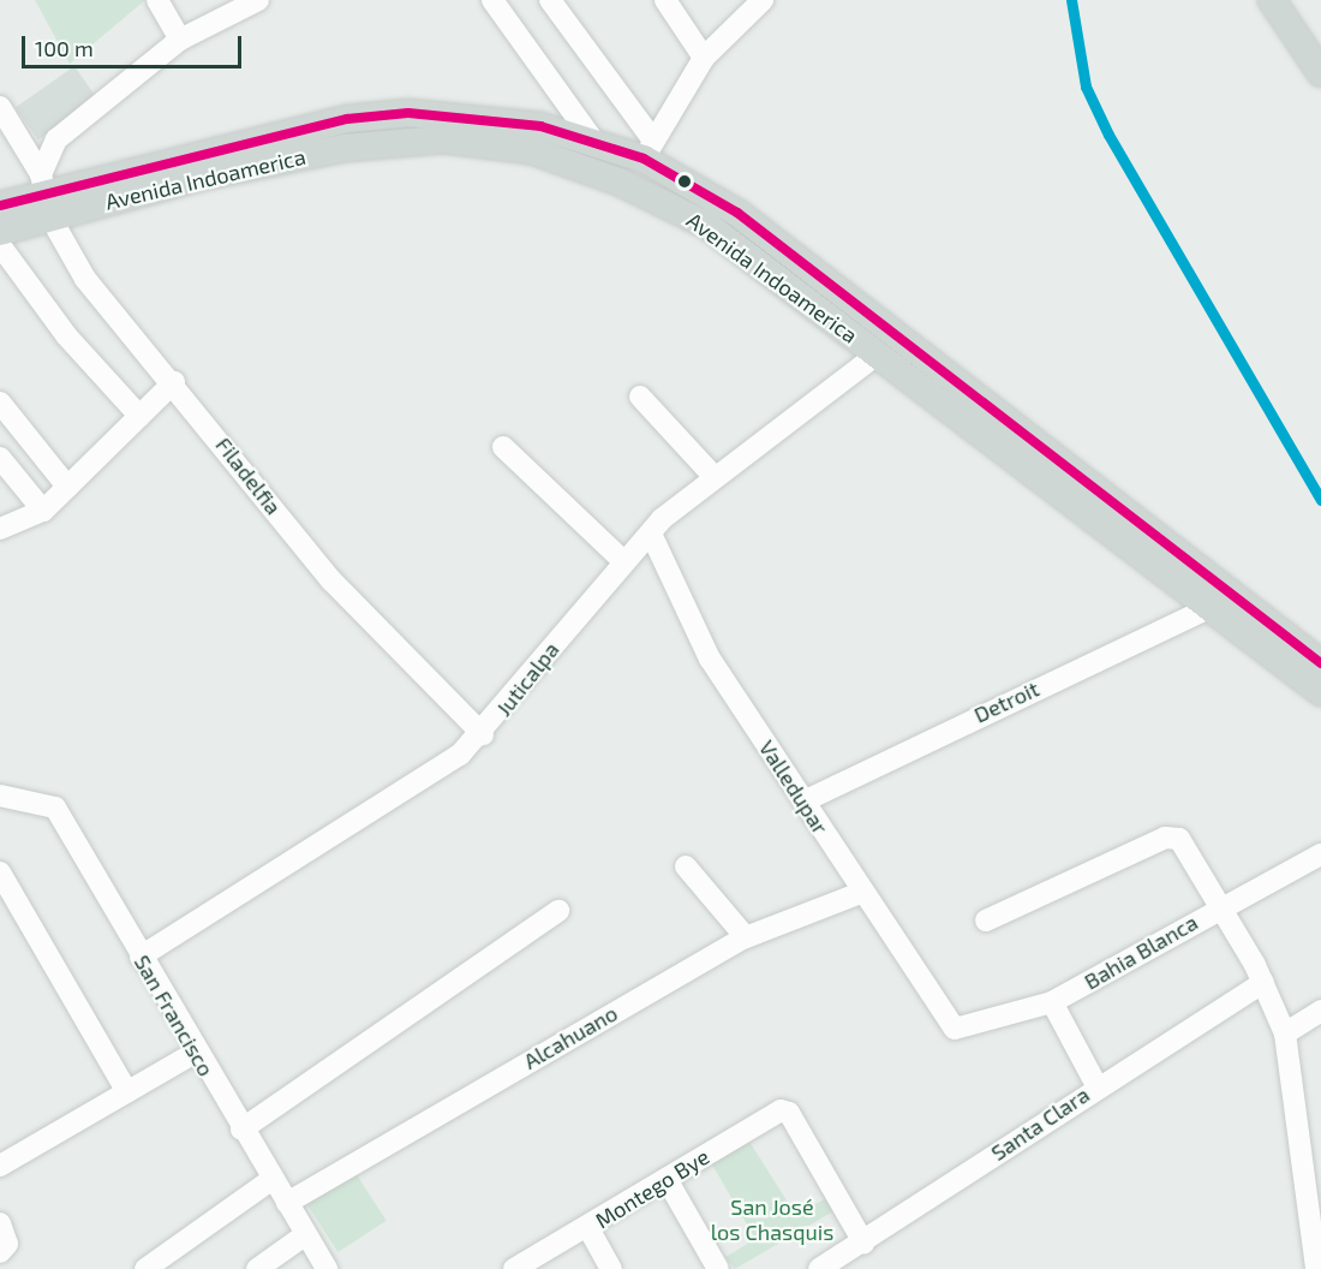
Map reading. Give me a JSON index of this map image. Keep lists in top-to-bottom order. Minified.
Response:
{"streets":{"main road":["Avenida Indoamerica"],"street":["Filadelfia","Juticalpa","Detroit","Valledupar","Bahia Blanca","San Francisco","Alcahuano","Santa Clara","Montego Bye"]},"crossings":[["Avenida Indoamerica","Filadelfia"],["Avenida Indoamerica","Juticalpa"],["Avenida Indoamerica","Detroit"],["Filadelfia","Juticalpa"],["Juticalpa","Valledupar"],["Juticalpa","San Francisco"],["Detroit","Valledupar"],["Valledupar","Bahia Blanca"],["Valledupar","Alcahuano"],["San Francisco","Alcahuano"],["Santa Clara","Montego Bye"]],"parks":["San José los Chasquis"],"scale_bar":"100 m"}
